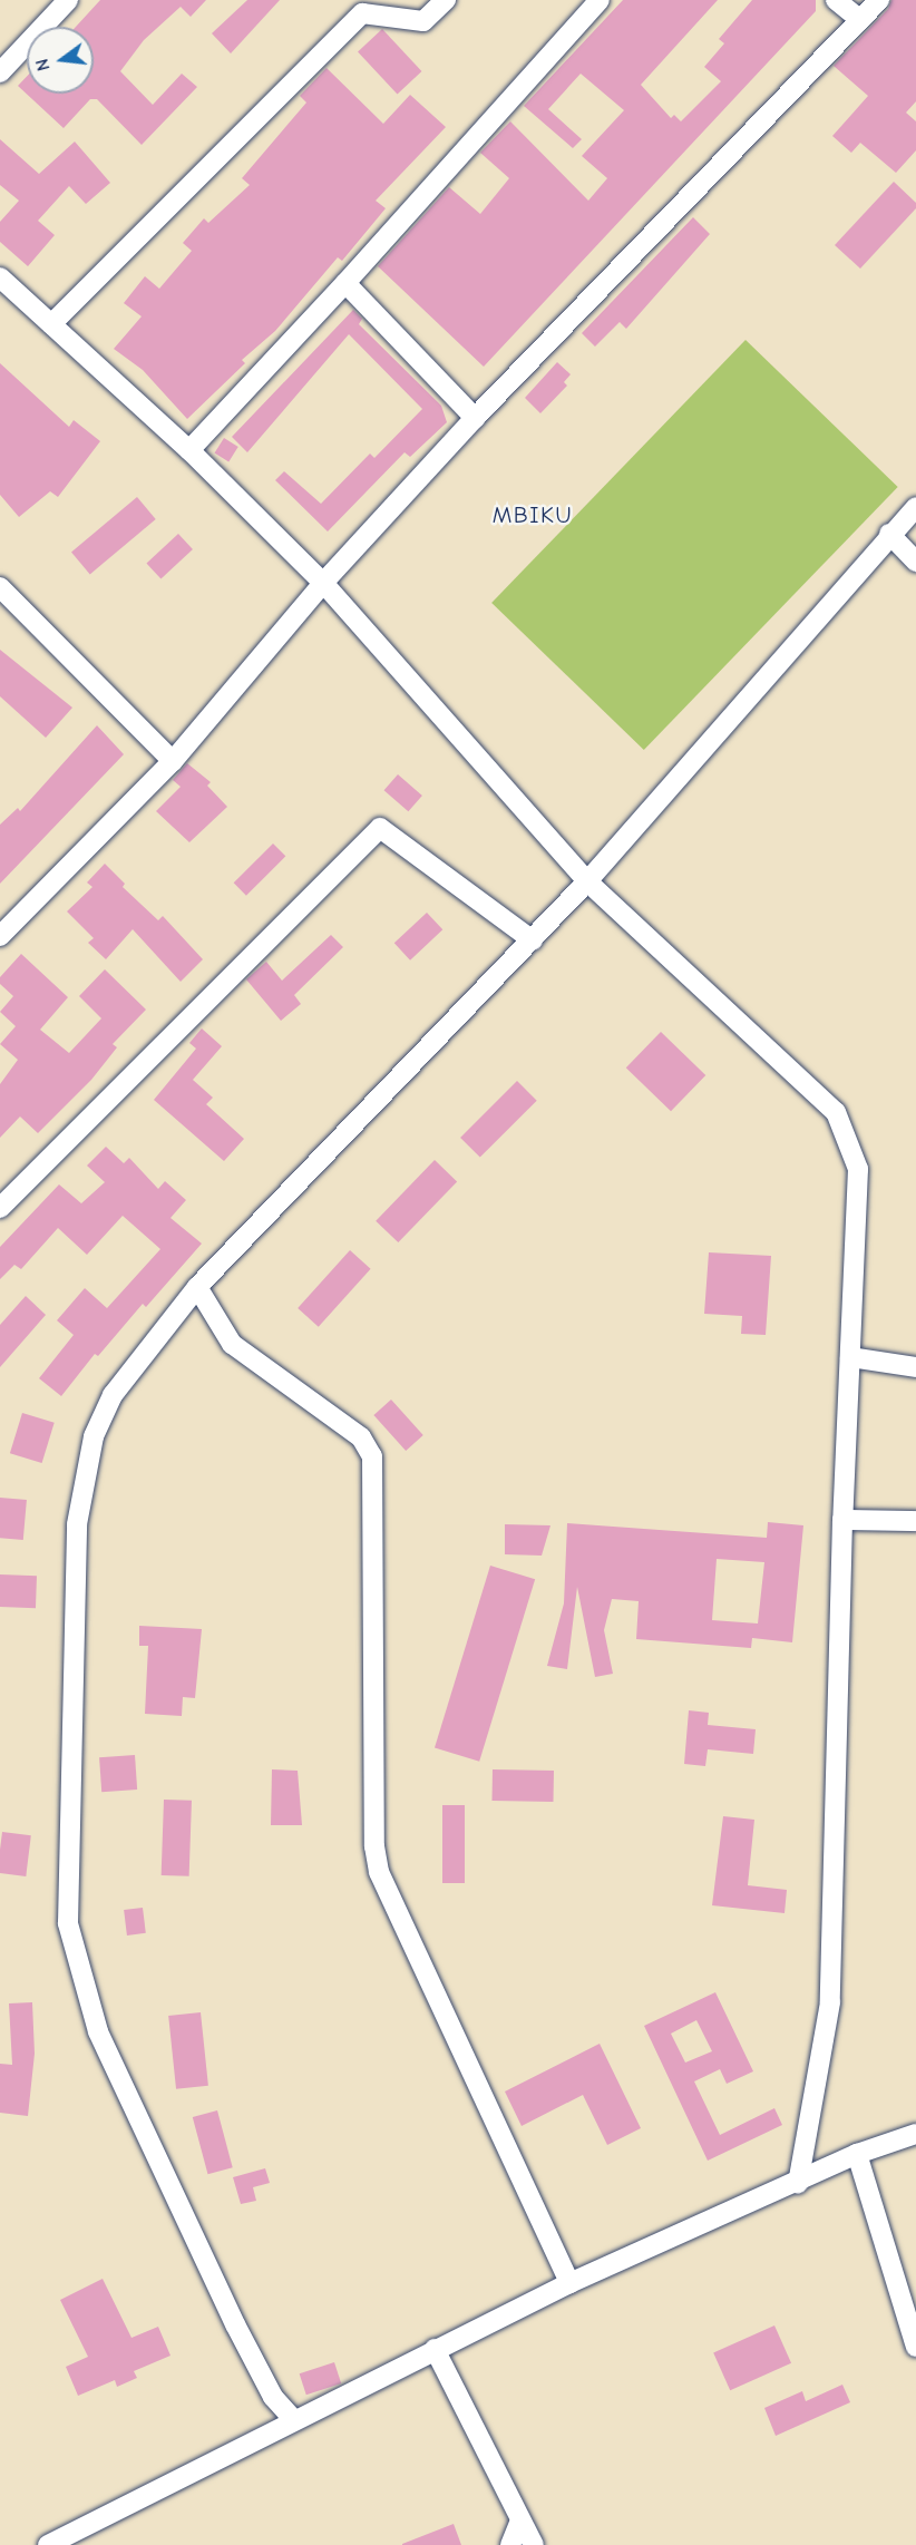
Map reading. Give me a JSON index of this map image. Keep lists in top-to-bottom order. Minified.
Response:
{"districts":["MBIKU"],"north":"left"}
